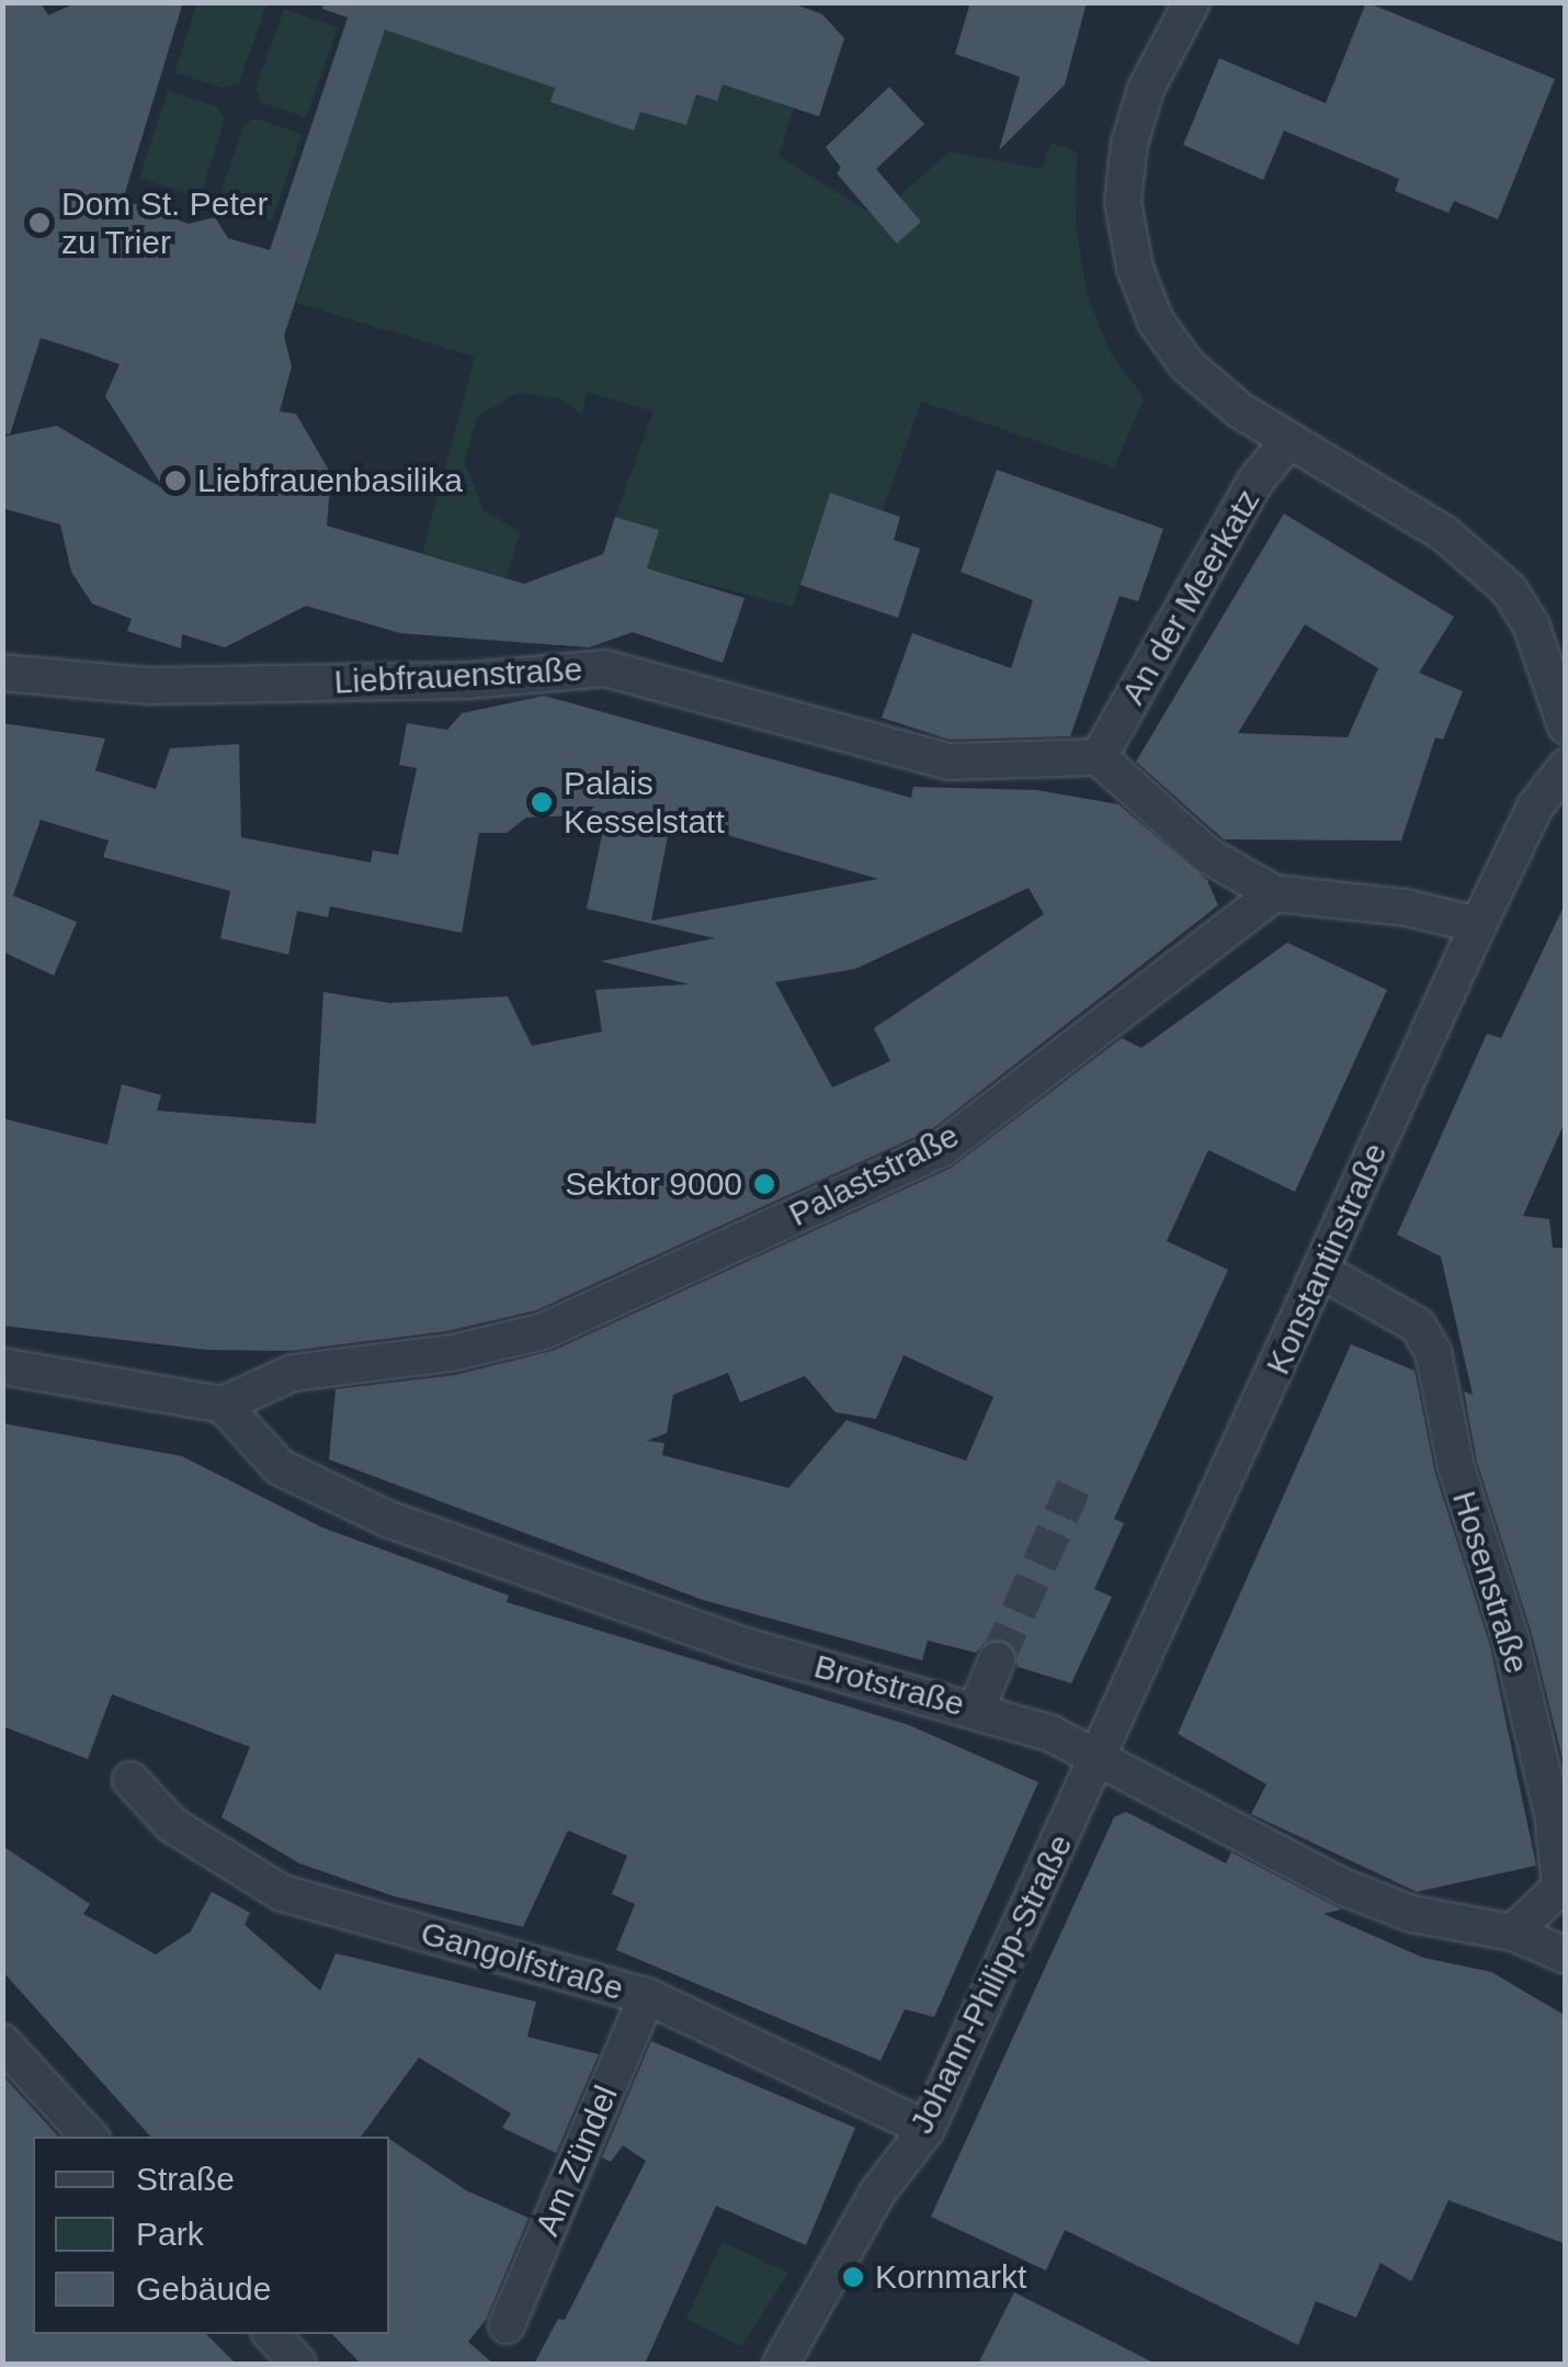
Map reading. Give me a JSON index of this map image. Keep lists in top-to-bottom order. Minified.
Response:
{"streets":{"street":["An der Meerkatz","Liebfrauenstraße","Palaststraße","Konstantinstraße","Hosenstraße","Brotstraße","Gangolfstraße","Johann-Philipp-Straße","Am Zündel"]},"crossings":[["An der Meerkatz","Liebfrauenstraße"],["Palaststraße","Brotstraße"],["Konstantinstraße","Hosenstraße"],["Konstantinstraße","Brotstraße"],["Konstantinstraße","Johann-Philipp-Straße"],["Hosenstraße","Brotstraße"],["Brotstraße","Johann-Philipp-Straße"],["Gangolfstraße","Johann-Philipp-Straße"],["Gangolfstraße","Am Zündel"]],"places":["Dom St. Peter zu Trier","Liebfrauenbasilika","Palais Kesselstatt","Sektor 9000","Kornmarkt"],"legend":["Straße","Park","Gebäude"]}
